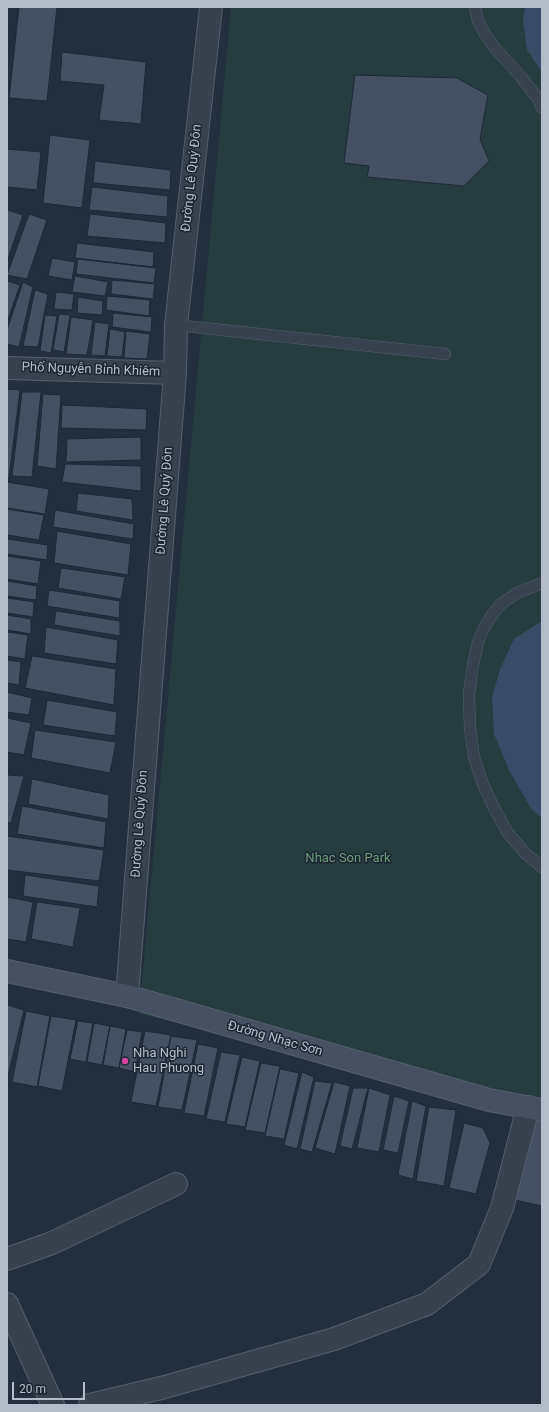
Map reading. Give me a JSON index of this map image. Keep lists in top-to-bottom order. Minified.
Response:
{"streets":{"main road":["Đường Nhạc Sơn"],"street":["Đường Lê Quý Đôn","Phố Nguyễn Bỉnh Khiêm"]},"crossings":[["Đường Lê Quý Đôn","Phố Nguyễn Bỉnh Khiêm"],["Đường Lê Quý Đôn","Đường Nhạc Sơn"]],"parks":["Nhac Son Park"],"places":["Nha Nghi Hau Phuong"],"scale_bar":"20 m"}
